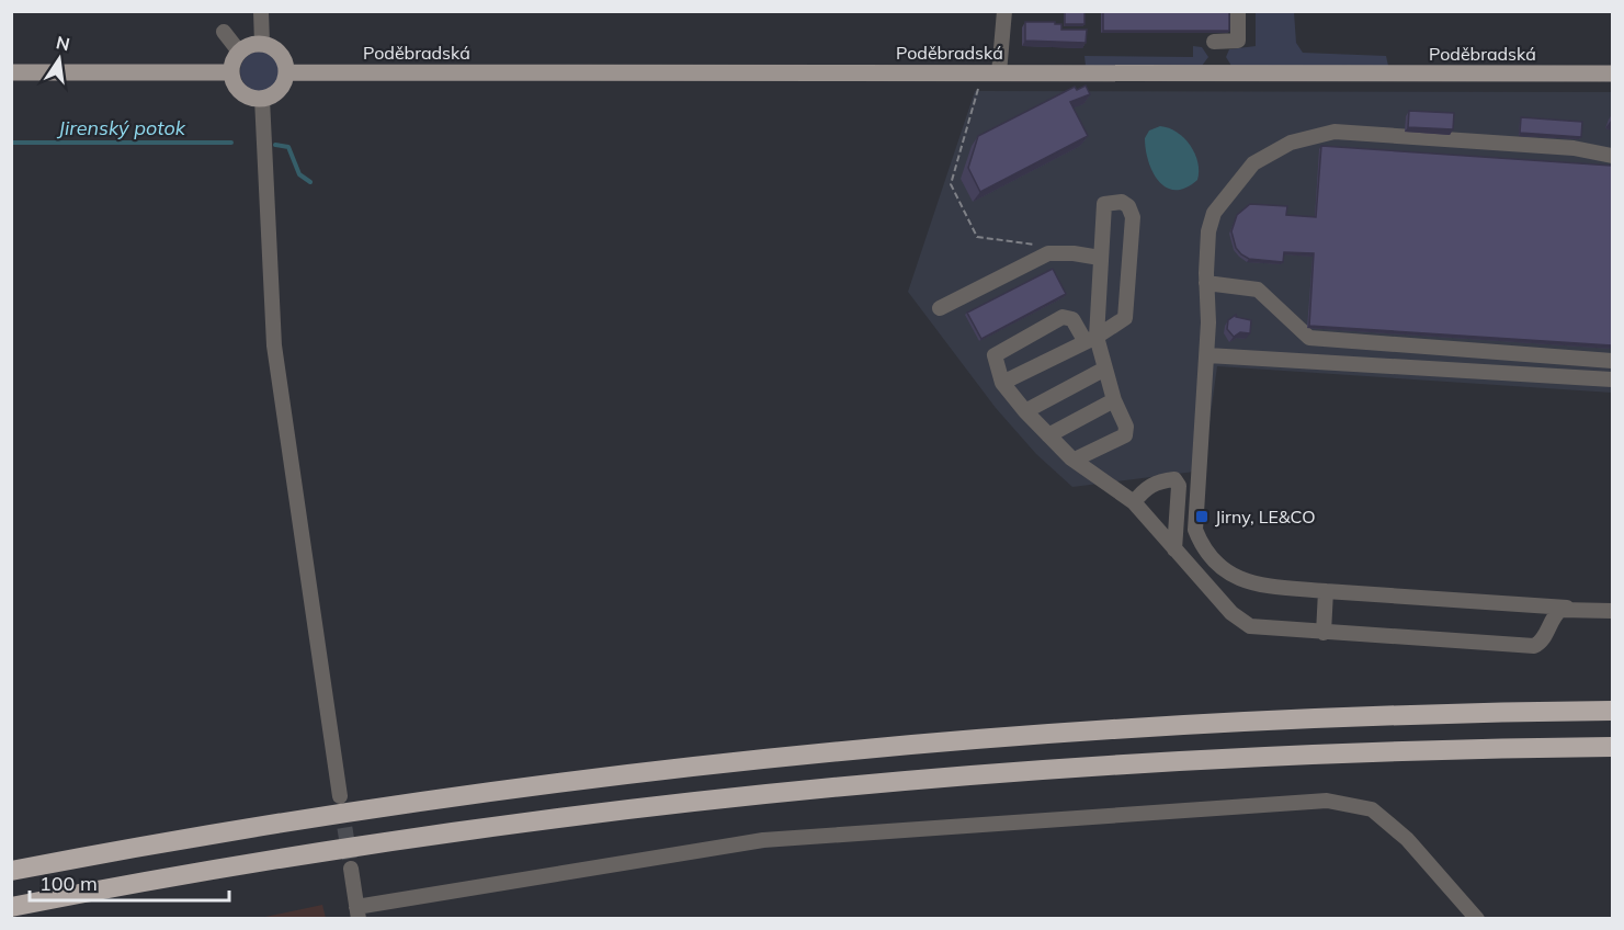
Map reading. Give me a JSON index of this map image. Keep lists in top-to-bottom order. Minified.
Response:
{"streets":{"main road":["Poděbradská"]},"water":["Jirenský potok"],"places":{"transit":["Jirny, LE&CO"]},"scale_bar":"100 m","north":"top"}
